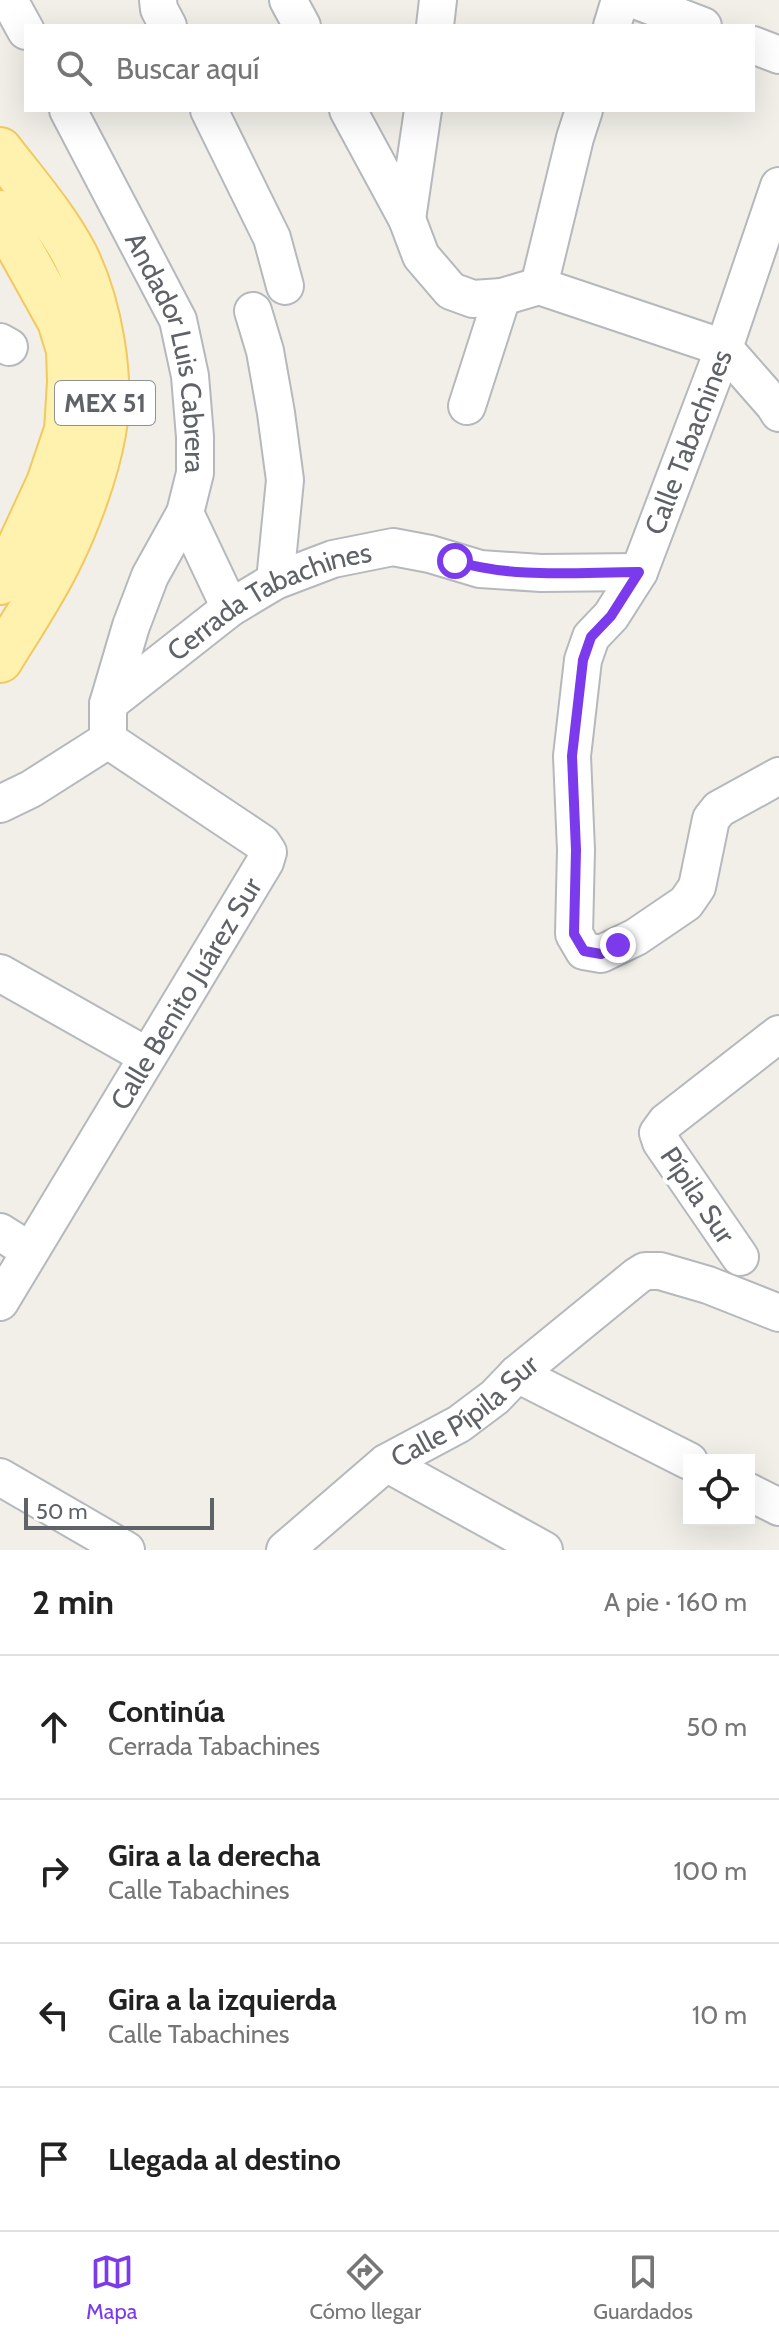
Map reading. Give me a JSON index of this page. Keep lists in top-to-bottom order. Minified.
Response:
{"streets":{"main road":["MEX 51"],"street":["Andador Luis Cabrera","Calle Tabachines","Cerrada Tabachines","Calle Benito Juárez Sur","Pípila Sur","Calle Pípila Sur"]},"crossings":[["Andador Luis Cabrera","Cerrada Tabachines"],["Andador Luis Cabrera","Calle Benito Juárez Sur"],["Calle Tabachines","Cerrada Tabachines"]],"scale_bar":"50 m","page":{"search":"Buscar aquí","scale":"50 m","heading":["2 min","A pie · 160 m"],"list":[["Continúa","Cerrada Tabachines","50 m"],["Gira a la derecha","Calle Tabachines","100 m"],["Gira a la izquierda","Calle Tabachines","10 m"],"Llegada al destino"],"nav":["Mapa","Cómo llegar","Guardados"]}}
